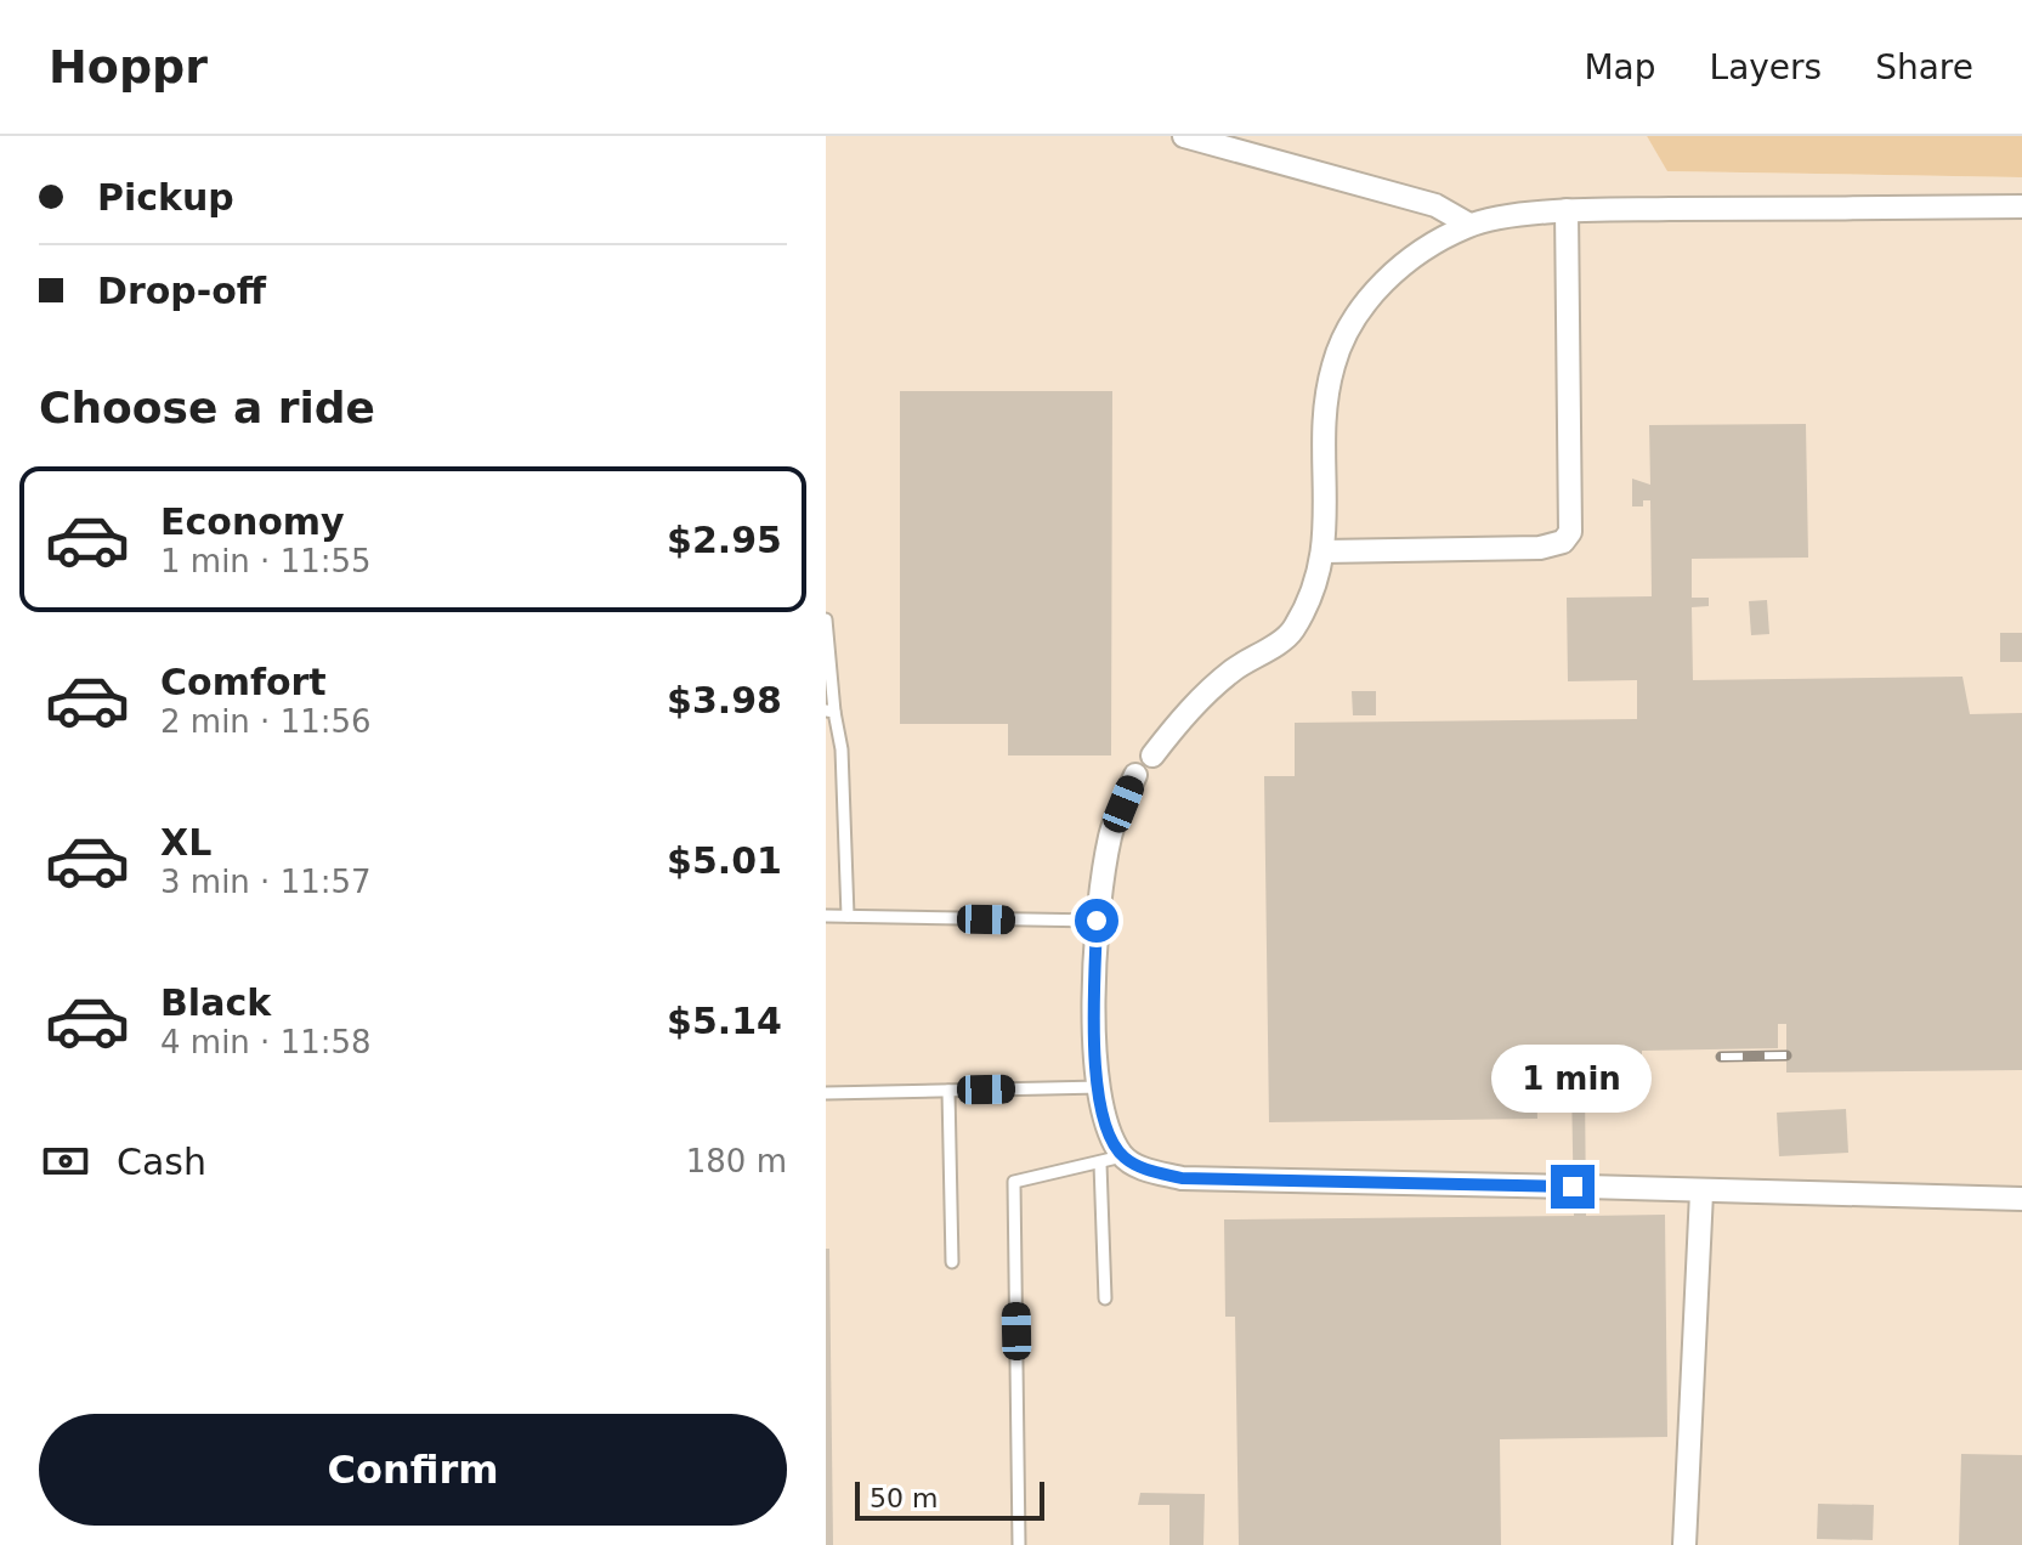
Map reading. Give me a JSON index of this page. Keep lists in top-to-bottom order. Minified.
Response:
{"scale_bar":"50 m","page":{"header":"Hoppr","nav":["Map","Layers","Share"],"banner":["Pickup","Drop-off"],"heading":"Choose a ride","list":[{"name":"Economy","note":"1 min · 11:55","value":"$2.95"},{"name":"Comfort","note":"2 min · 11:56","value":"$3.98"},{"name":"XL","note":"3 min · 11:57","value":"$5.01"},{"name":"Black","note":"4 min · 11:58","value":"$5.14"}],"bubble":"1 min","pay":["Cash","180 m"],"buttons":"Confirm","scale":"50 m"}}
